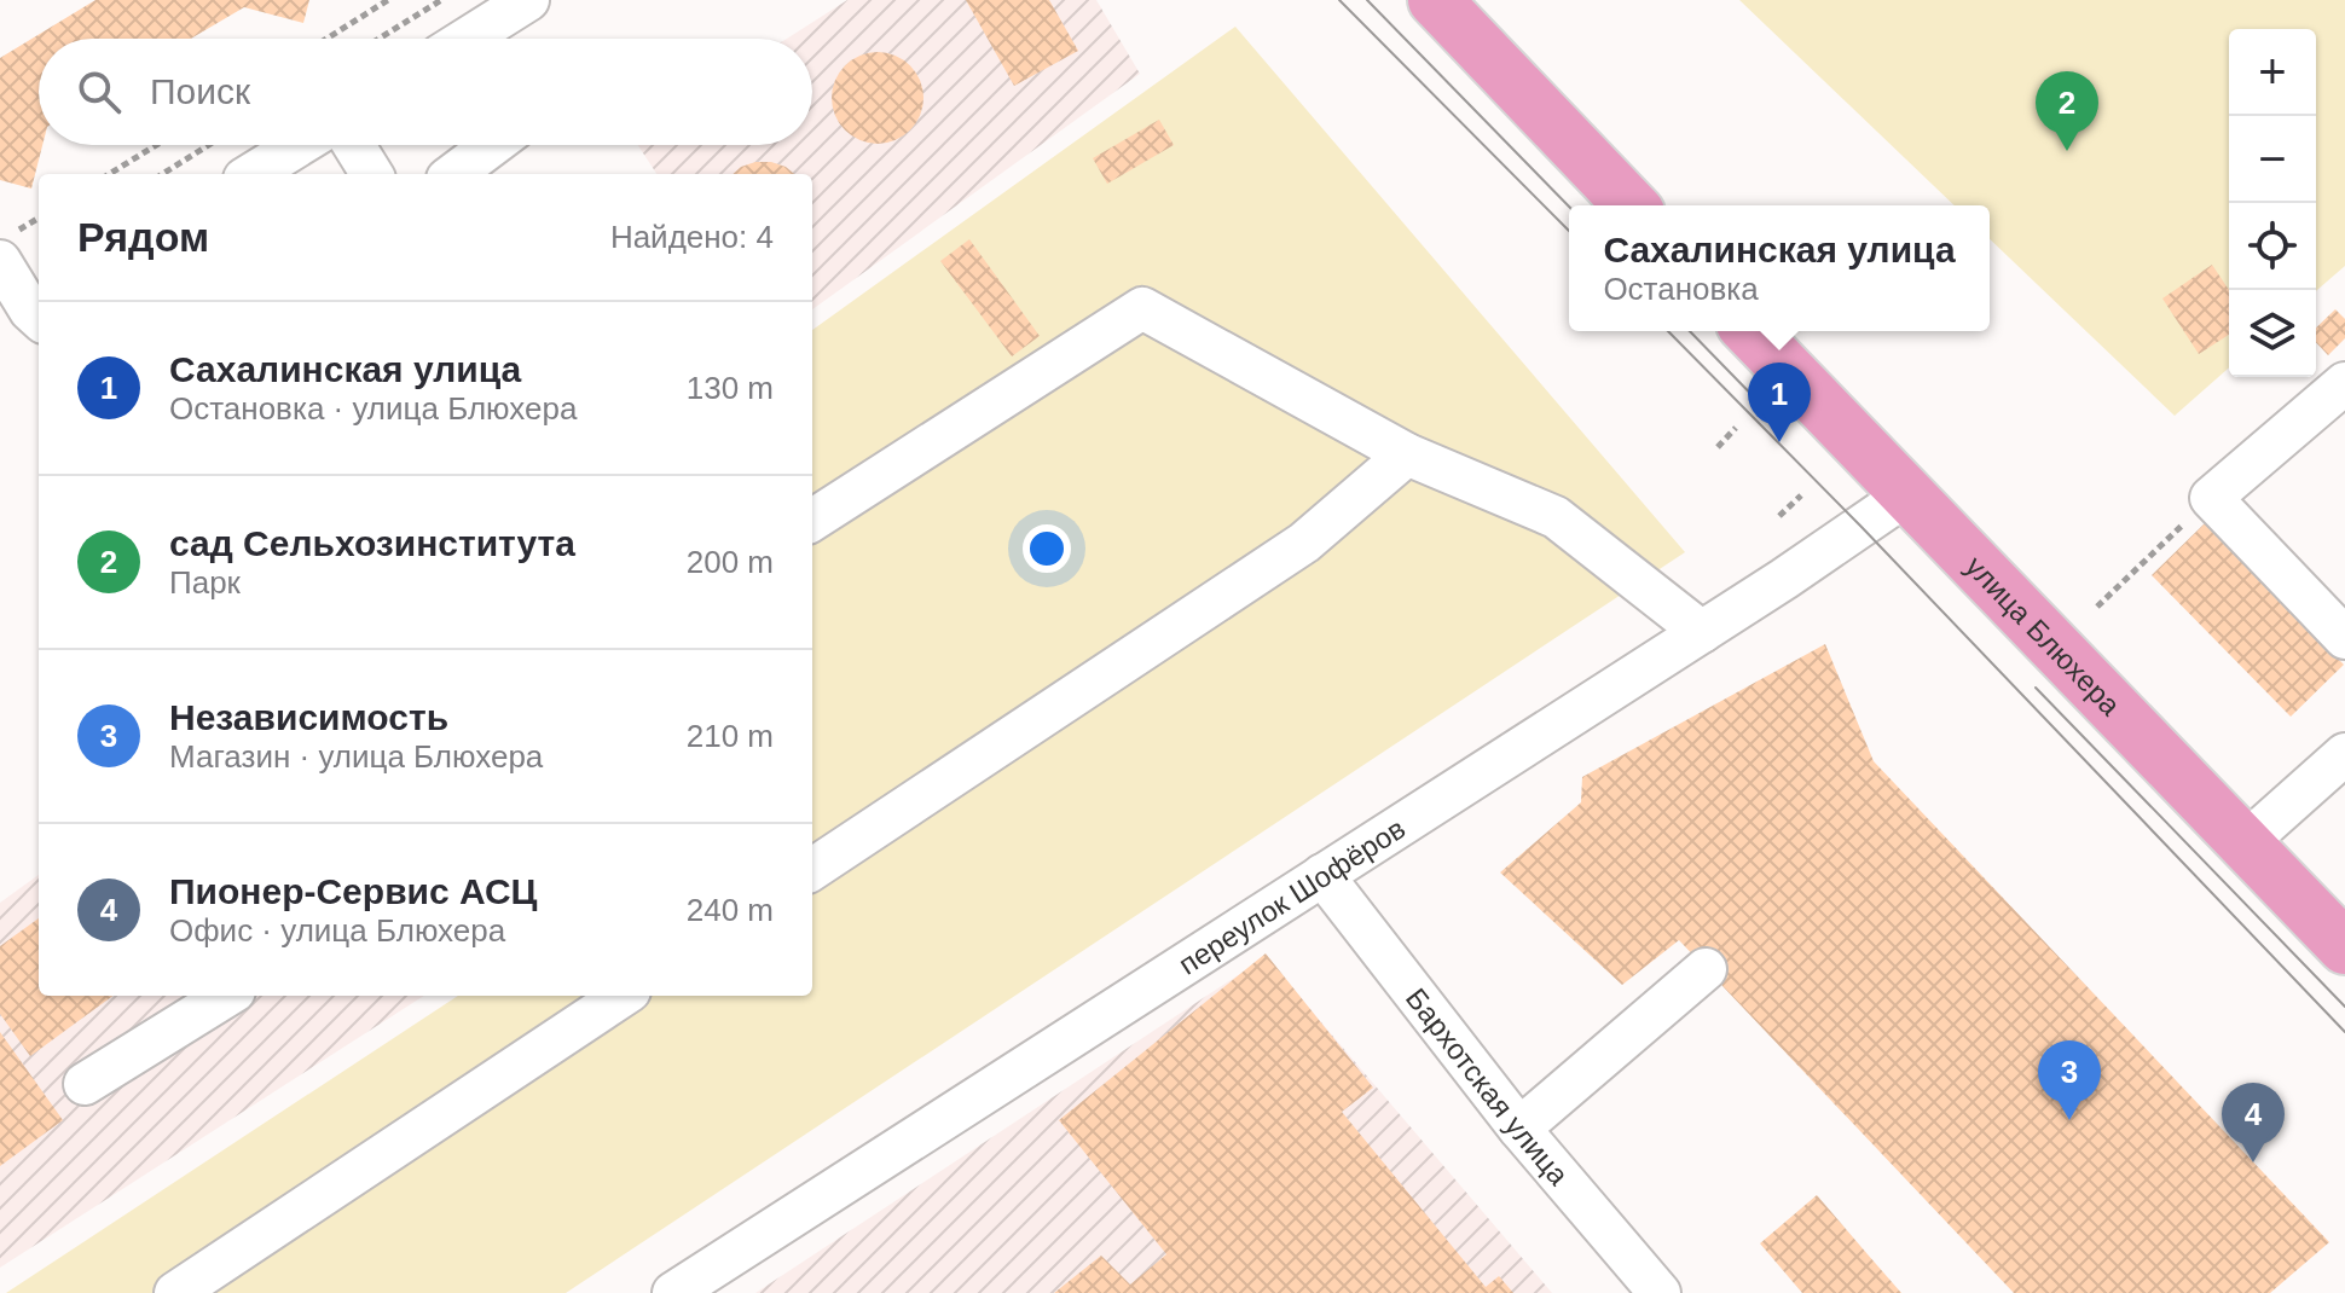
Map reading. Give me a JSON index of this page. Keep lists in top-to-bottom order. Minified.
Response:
{"streets":{"main road":["улица Блюхера"],"street":["переулок Шофёров","Бархотская улица"]},"crossings":[["улица Блюхера","переулок Шофёров"],["переулок Шофёров","Бархотская улица"]],"page":{"map_buttons":["+","−"],"search":"Поиск","pins":["2","1","3","4"],"heading":["Рядом","Найдено: 4"],"popup":["Сахалинская улица","Остановка"],"list":[{"mark":"1","name":"Сахалинская улица","note":"Остановка · улица Блюхера","value":"130 m"},{"mark":"2","name":"сад Сельхозинститута","note":"Парк","value":"200 m"},{"mark":"3","name":"Независимость","note":"Магазин · улица Блюхера","value":"210 m"},{"mark":"4","name":"Пионер-Сервис АСЦ","note":"Офис · улица Блюхера","value":"240 m"}]}}
